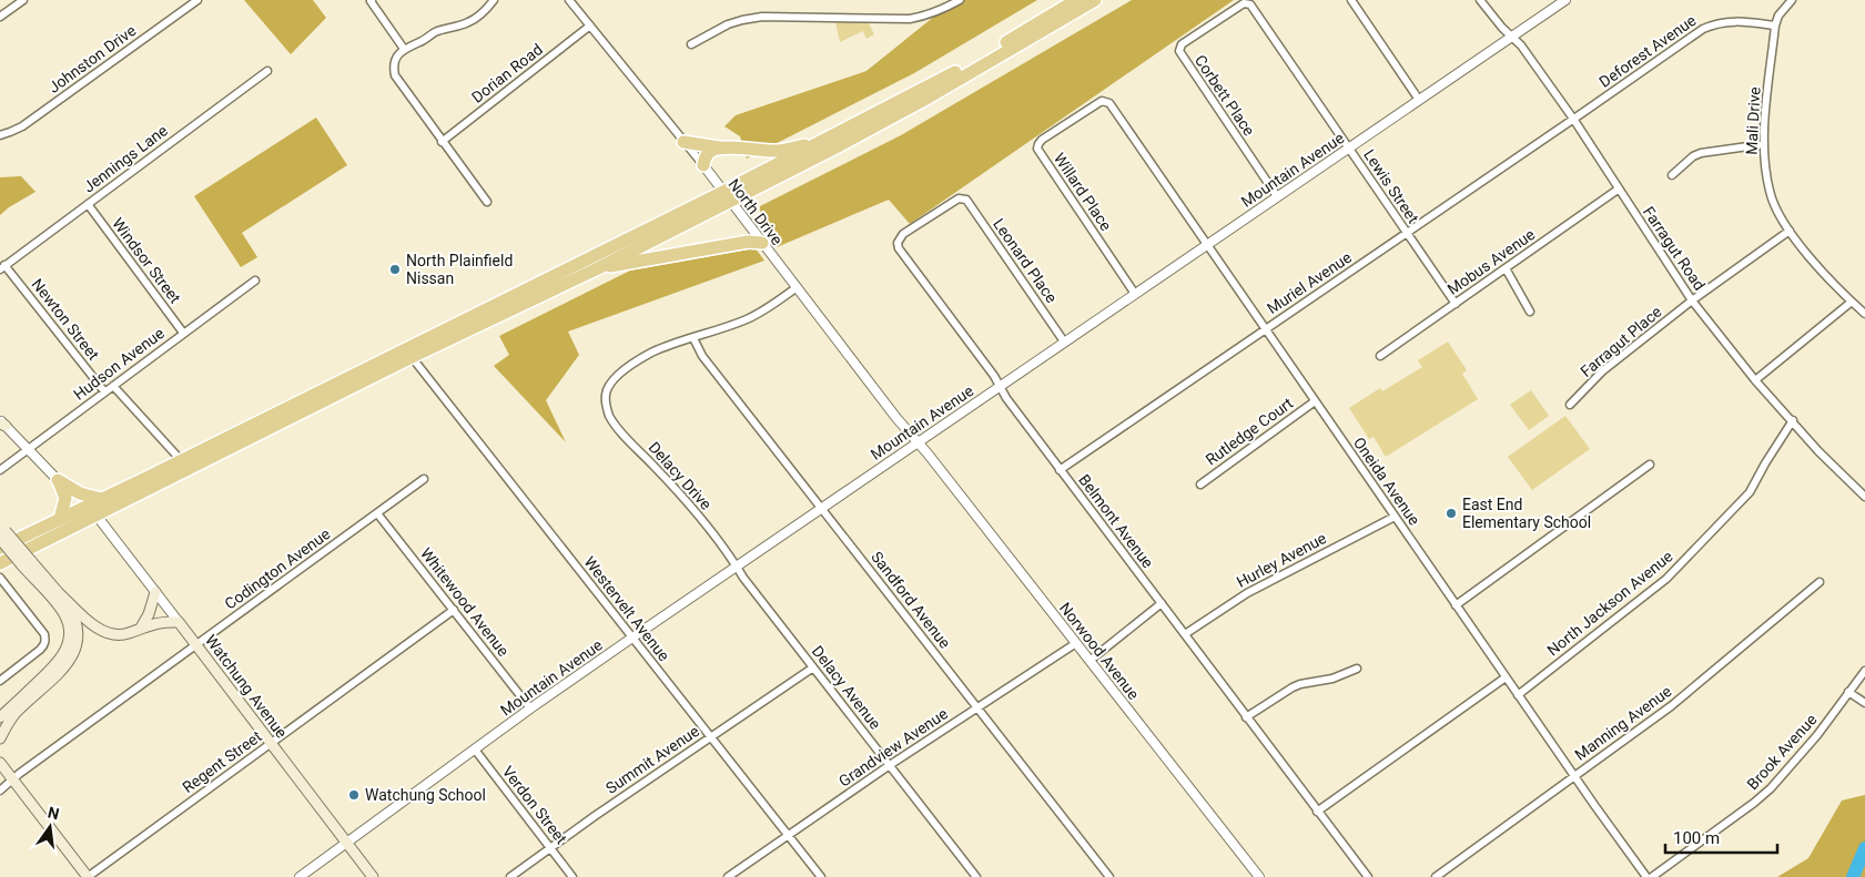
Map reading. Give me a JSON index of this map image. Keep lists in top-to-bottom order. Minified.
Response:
{"streets":{"main road":["Watchung Avenue"],"street":["Deforest Avenue","Johnston Drive","Dorian Road","Corbett Place","Mali Drive","Jennings Lane","Mountain Avenue","Lewis Street","Willard Place","North Drive","Farragut Road","Windsor Street","Leonard Place","Mobus Avenue","Muriel Avenue","Newton Street","Farragut Place","Hudson Avenue","Rutledge Court","Delacy Drive","Oneida Avenue","Belmont Avenue","Hurley Avenue","Codington Avenue","Sandford Avenue","Whitewood Avenue","North Jackson Avenue","Westervelt Avenue","Norwood Avenue","Delacy Avenue","Manning Avenue","Grandview Avenue","Brook Avenue","Summit Avenue","Regent Street","Verdon Street"]},"crossings":[["Deforest Avenue","Mali Drive"],["Deforest Avenue","Farragut Road"],["Deforest Avenue","Muriel Avenue"],["Dorian Road","North Drive"],["Corbett Place","Mountain Avenue"],["Corbett Place","Lewis Street"],["Mali Drive","Farragut Place"],["Jennings Lane","Windsor Street"],["Jennings Lane","Newton Street"],["Mountain Avenue","Lewis Street"],["Mountain Avenue","Willard Place"],["Mountain Avenue","North Drive"],["Mountain Avenue","Farragut Road"],["Mountain Avenue","Leonard Place"],["Mountain Avenue","Delacy Drive"],["Mountain Avenue","Oneida Avenue"],["Mountain Avenue","Belmont Avenue"],["Mountain Avenue","Sandford Avenue"],["Mountain Avenue","Whitewood Avenue"],["Mountain Avenue","Westervelt Avenue"],["Mountain Avenue","Norwood Avenue"],["Mountain Avenue","Watchung Avenue"],["Mountain Avenue","Delacy Avenue"],["Mountain Avenue","Verdon Street"],["Lewis Street","Mobus Avenue"],["Lewis Street","Muriel Avenue"],["Willard Place","Oneida Avenue"],["North Drive","Norwood Avenue"],["Farragut Road","Mobus Avenue"],["Farragut Road","Muriel Avenue"],["Farragut Road","Farragut Place"],["Farragut Road","North Jackson Avenue"],["Windsor Street","Hudson Avenue"],["Leonard Place","Belmont Avenue"],["Muriel Avenue","Oneida Avenue"],["Muriel Avenue","Belmont Avenue"],["Newton Street","Hudson Avenue"],["Rutledge Court","Oneida Avenue"],["Delacy Drive","Sandford Avenue"],["Delacy Drive","Delacy Avenue"],["Oneida Avenue","Hurley Avenue"],["Oneida Avenue","North Jackson Avenue"],["Oneida Avenue","Manning Avenue"],["Belmont Avenue","Hurley Avenue"],["Codington Avenue","Whitewood Avenue"],["Codington Avenue","Watchung Avenue"],["Sandford Avenue","Grandview Avenue"],["Whitewood Avenue","Regent Street"],["Westervelt Avenue","Grandview Avenue"],["Westervelt Avenue","Summit Avenue"],["Norwood Avenue","Grandview Avenue"],["Watchung Avenue","Regent Street"],["Delacy Avenue","Grandview Avenue"],["Delacy Avenue","Summit Avenue"],["Summit Avenue","Verdon Street"]],"places":["North Plainfield Nissan","East End Elementary School","Watchung School"],"scale_bar":"100 m","north":"top"}
